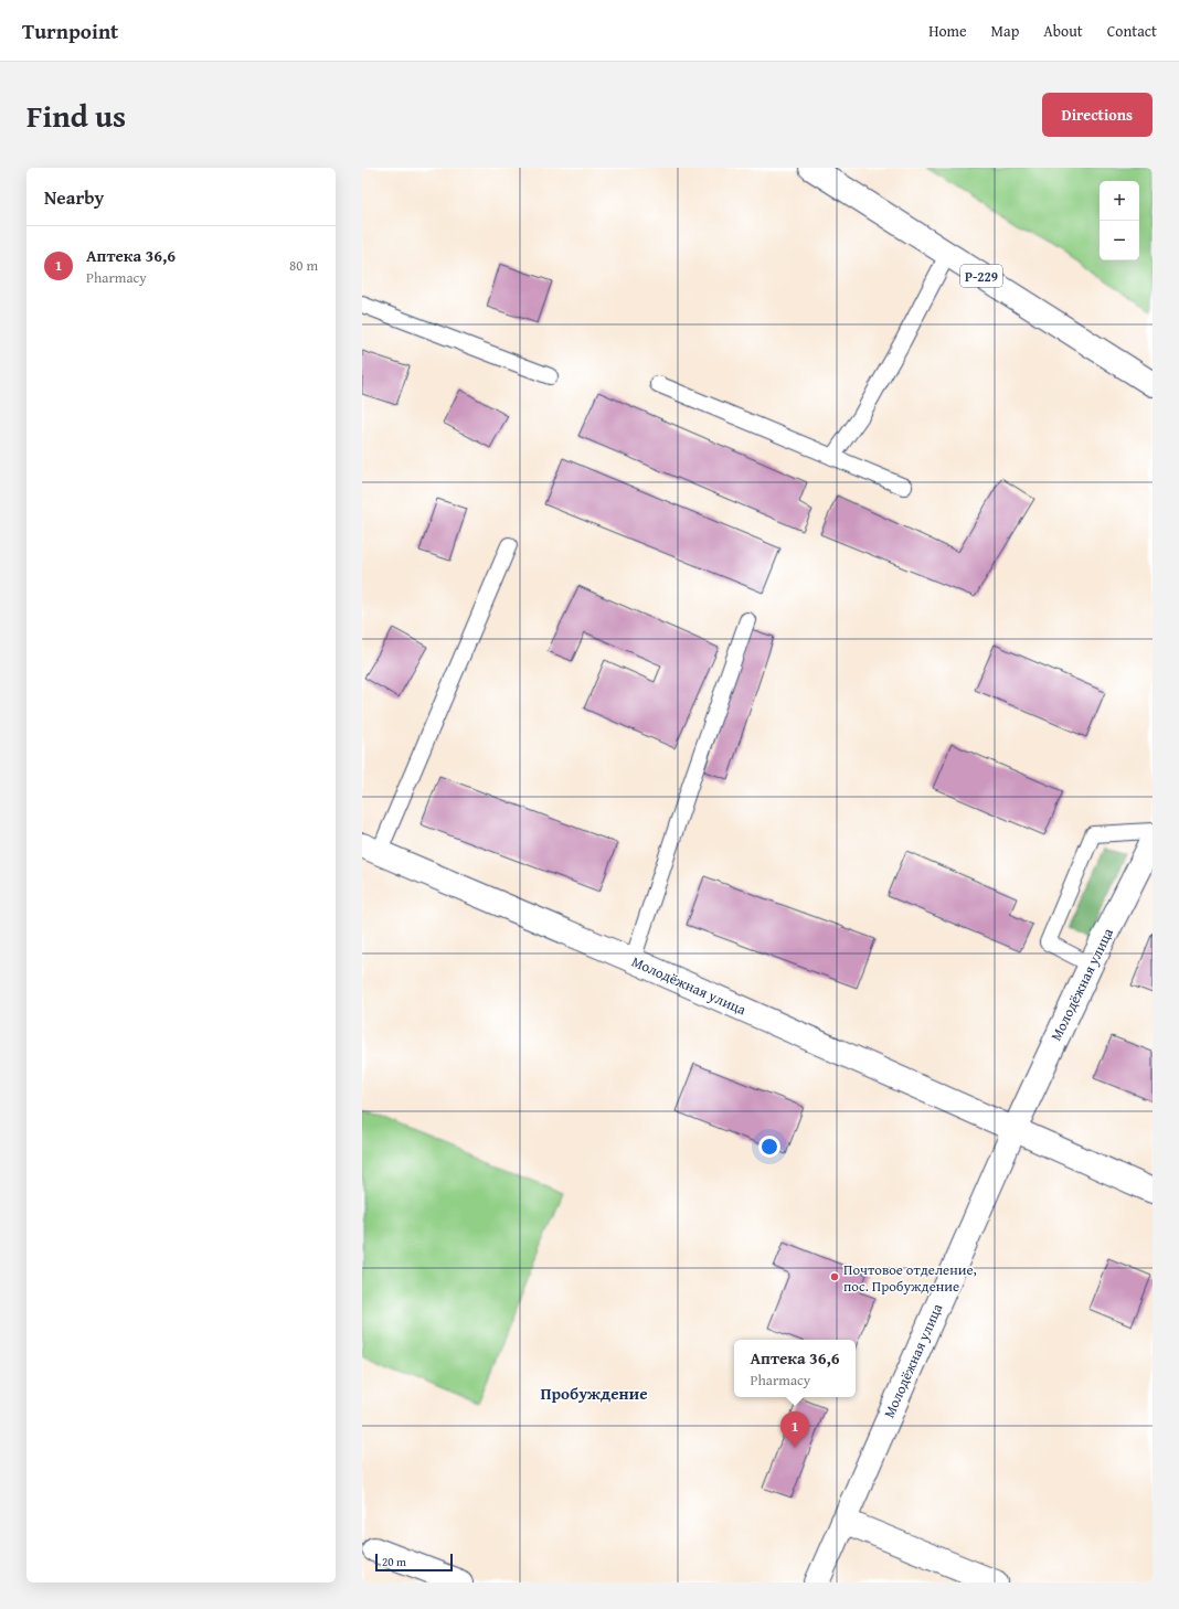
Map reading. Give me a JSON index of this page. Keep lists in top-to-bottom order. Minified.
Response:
{"streets":{"street":["Р-229","Молодёжная улица"]},"districts":["Пробуждение"],"places":["Почтовое отделение, пос. Пробуждение"],"scale_bar":"20 m","page":{"header":"Turnpoint","nav":["Home","Map","About","Contact"],"title":"Find us","buttons":"Directions","heading":"Nearby","map_buttons":["+","−"],"list":[{"mark":"1","name":"Аптека 36,6","note":"Pharmacy","value":"80 m"}],"popup":["Аптека 36,6","Pharmacy"],"pins":"1","scale":"20 m"}}
